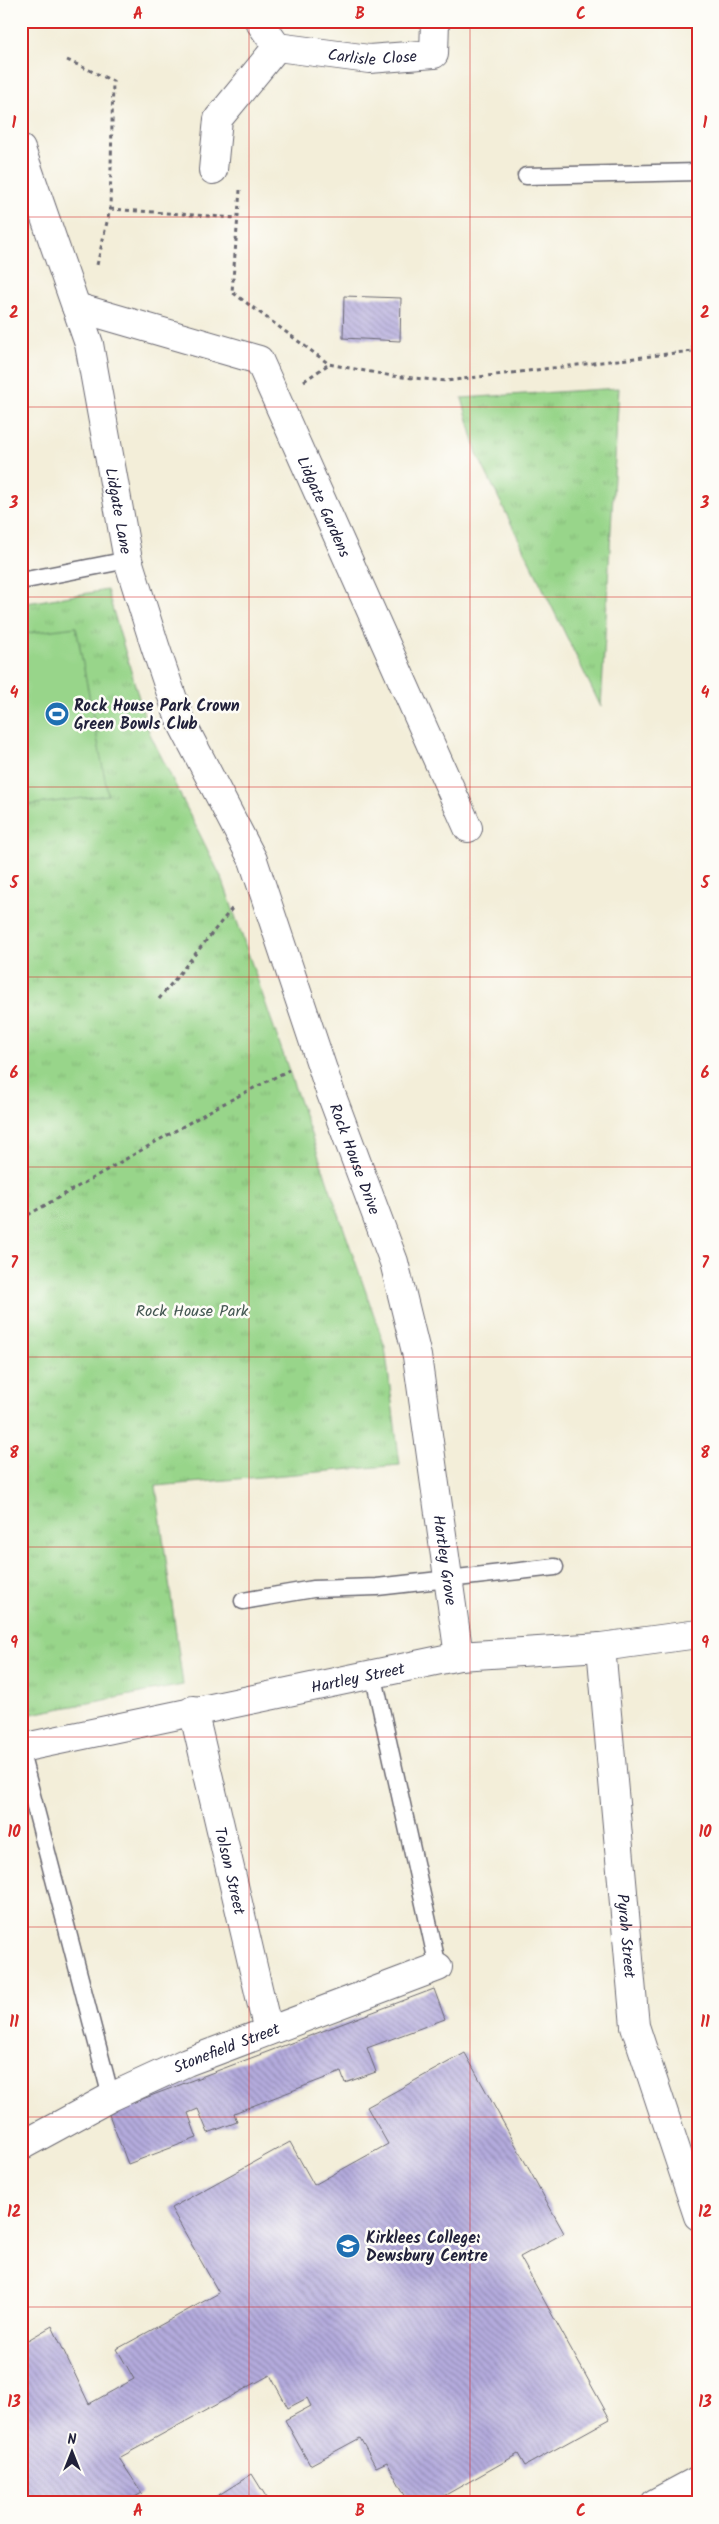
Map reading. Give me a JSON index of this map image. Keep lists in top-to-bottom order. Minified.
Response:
{"streets":{"street":["Carlisle Close","Lidgate Gardens","Lidgate Lane","Rock House Drive","Hartley Grove","Hartley Street","Tolson Street","Pyrah Street","Stonefield Street"]},"crossings":[["Lidgate Gardens","Lidgate Lane"],["Lidgate Lane","Rock House Drive"],["Rock House Drive","Hartley Grove"],["Hartley Grove","Hartley Street"],["Hartley Street","Tolson Street"],["Hartley Street","Pyrah Street"],["Tolson Street","Stonefield Street"]],"parks":["Rock House Park"],"places":{"sports":["Rock House Park Crown Green Bowls Club"],"school or university":["Kirklees College: Dewsbury Centre"]},"north":"top","grid":{"columns":["A","B","C"],"rows":["1","2","3","4","5","6","7","8","9","10","11","12","13"]}}
